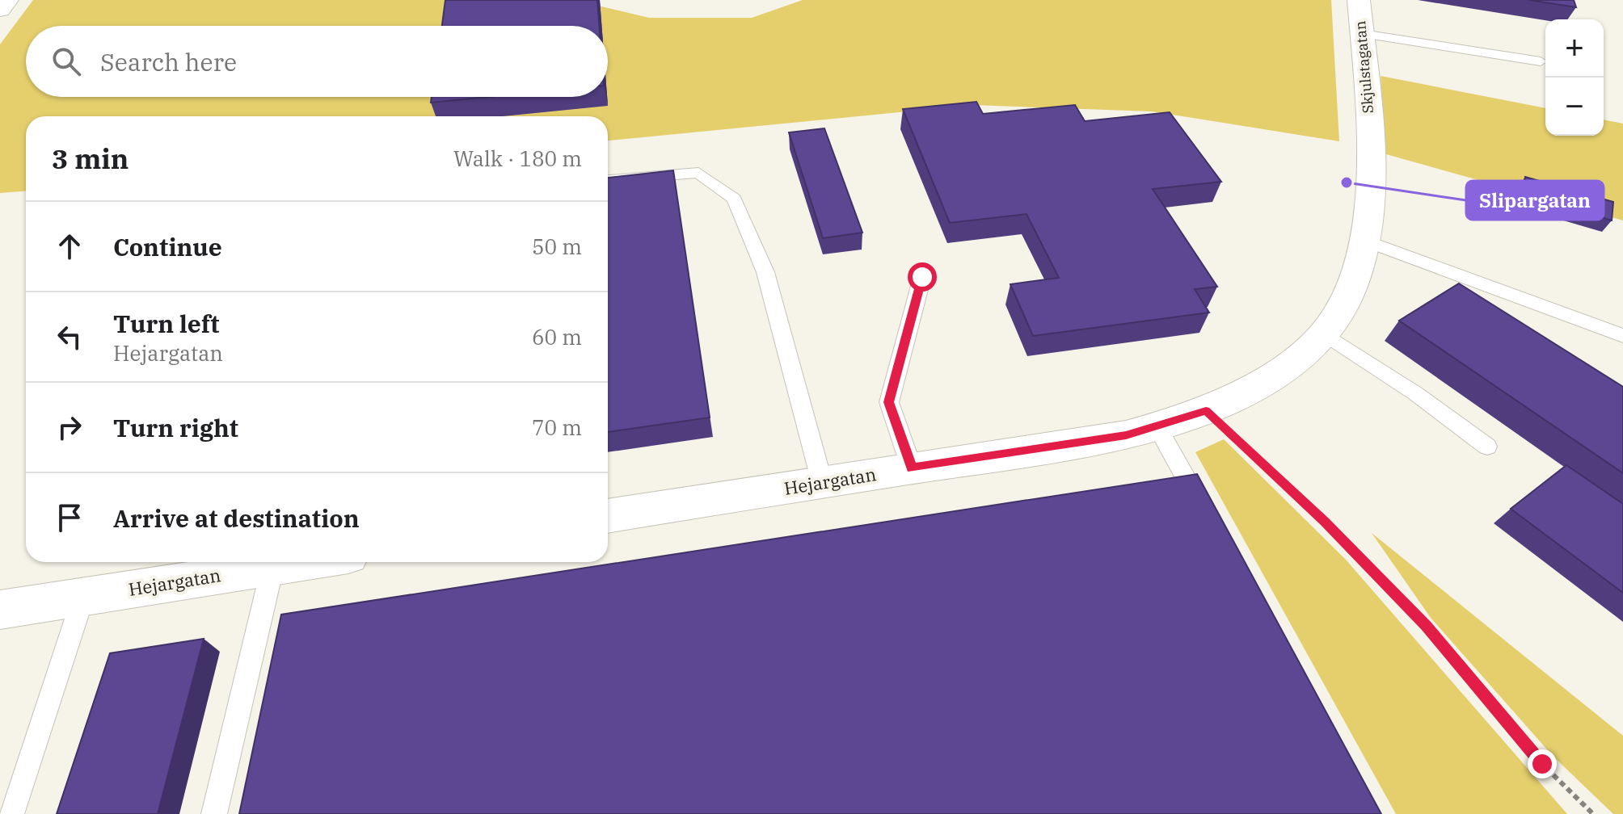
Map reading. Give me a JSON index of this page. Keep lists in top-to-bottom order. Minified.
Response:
{"streets":{"street":["Skjulstagatan","Hejargatan"]},"crossings":[["Skjulstagatan","Hejargatan"]],"places":["Slipargatan"],"page":{"map_buttons":["+","−"],"search":"Search here","heading":["3 min","Walk · 180 m"],"list":[["Continue","50 m"],["Turn left","Hejargatan","60 m"],["Turn right","70 m"],"Arrive at destination"]}}
